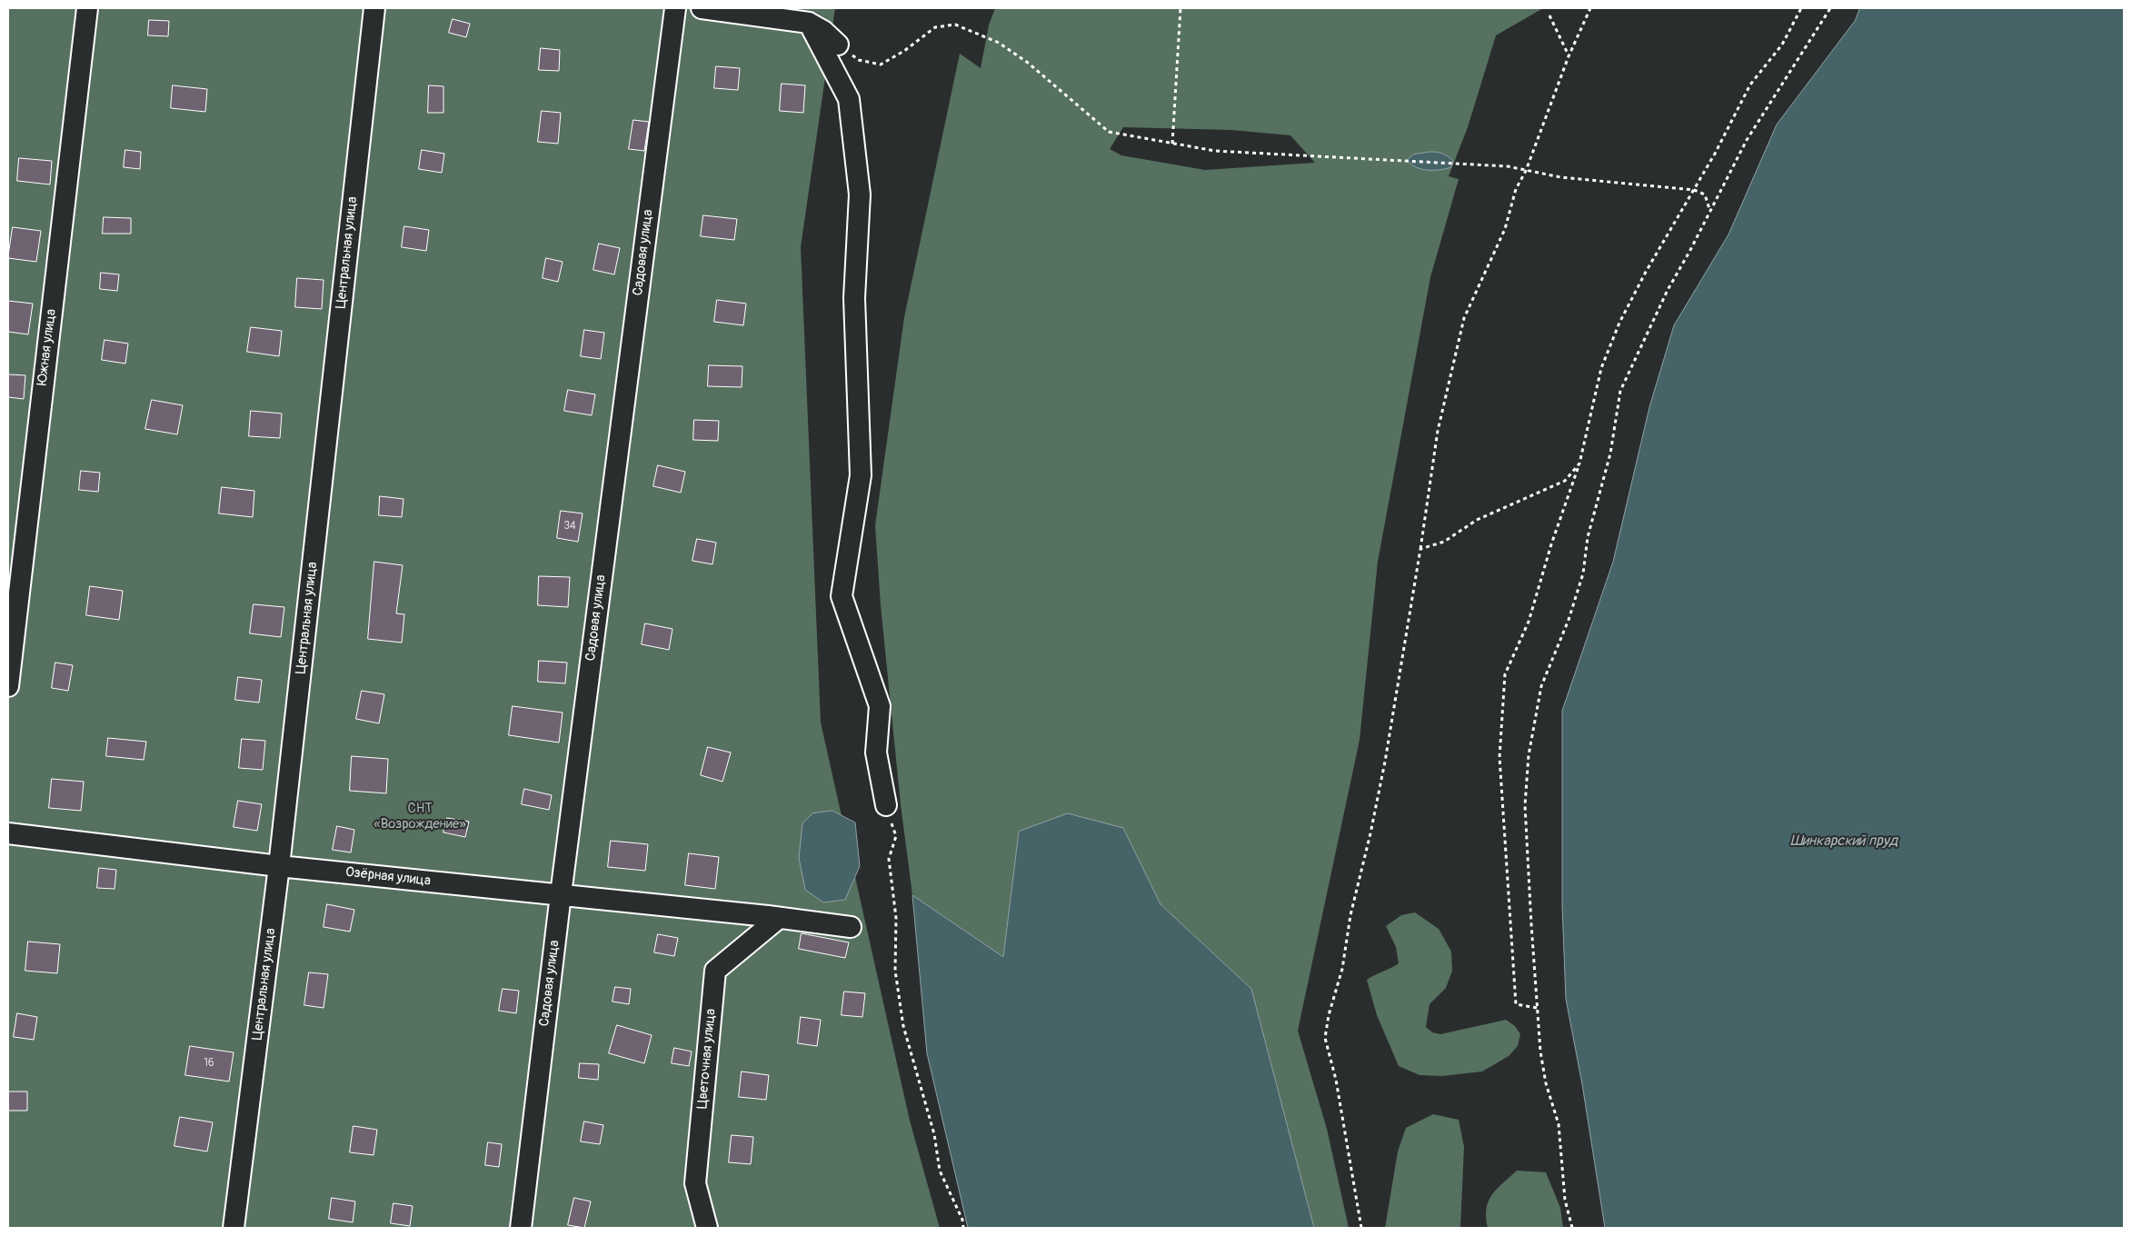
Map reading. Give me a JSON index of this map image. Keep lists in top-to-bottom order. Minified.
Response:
{"streets":{"street":["Центральная улица","Садовая улица","Южная улица","Озёрная улица","Цветочная улица"]},"crossings":[["Центральная улица","Озёрная улица"],["Садовая улица","Озёрная улица"],["Озёрная улица","Цветочная улица"]],"water":["Шинкарский пруд"],"parks":["СНТ «Возрождение»"],"house_numbers":["34","16"]}
